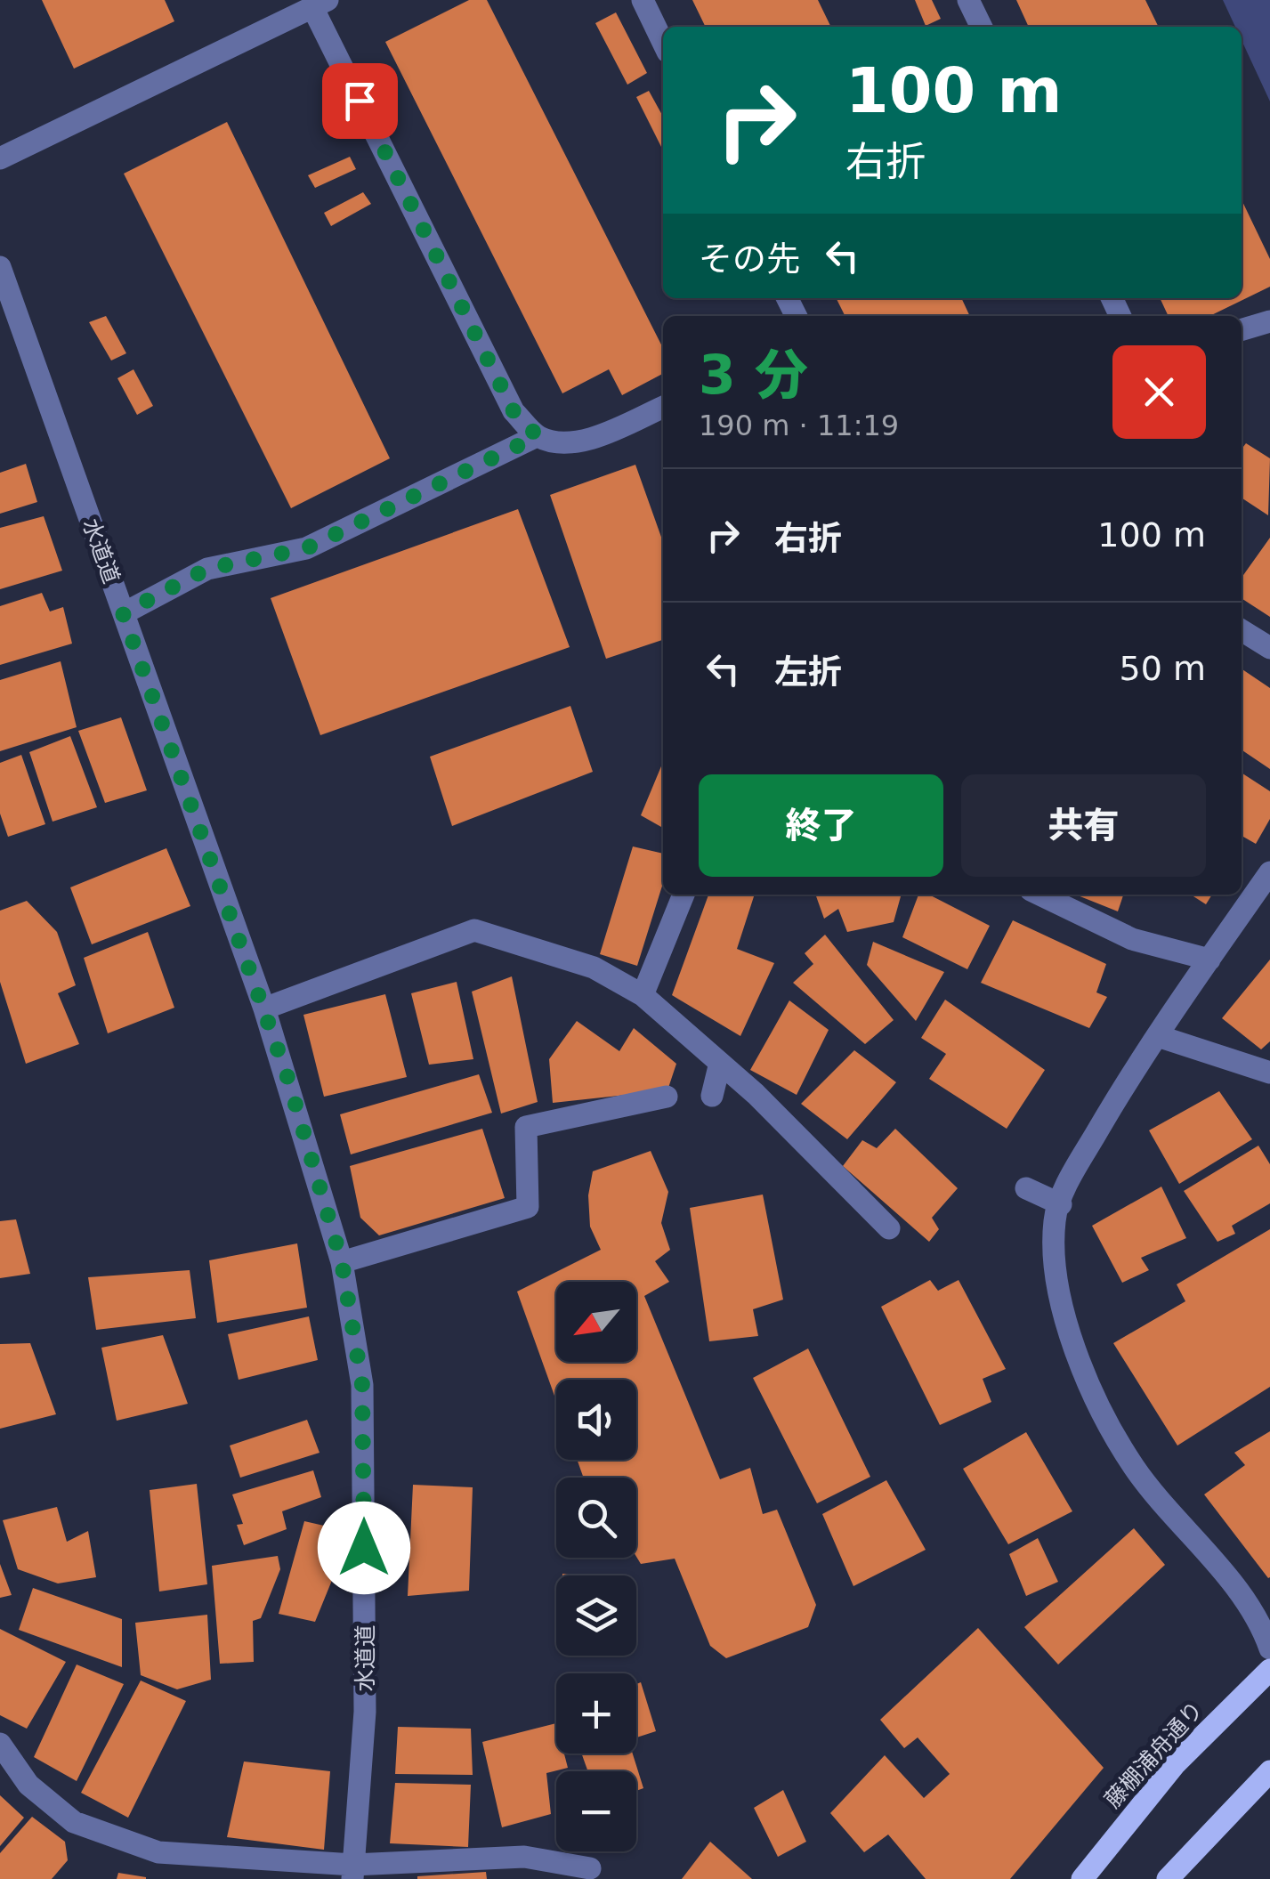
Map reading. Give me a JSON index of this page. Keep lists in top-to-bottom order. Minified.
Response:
{"streets":{"main road":["藤棚浦舟通り"],"street":["水道道"]},"north":"bottom left","page":{"turn":["100 m","右折"],"then":"その先","heading":["3 分","190 m · 11:19"],"list":[{"name":"右折","value":"100 m"},{"name":"左折","value":"50 m"}],"buttons":["終了","共有"],"map_buttons":["+","−"]}}
